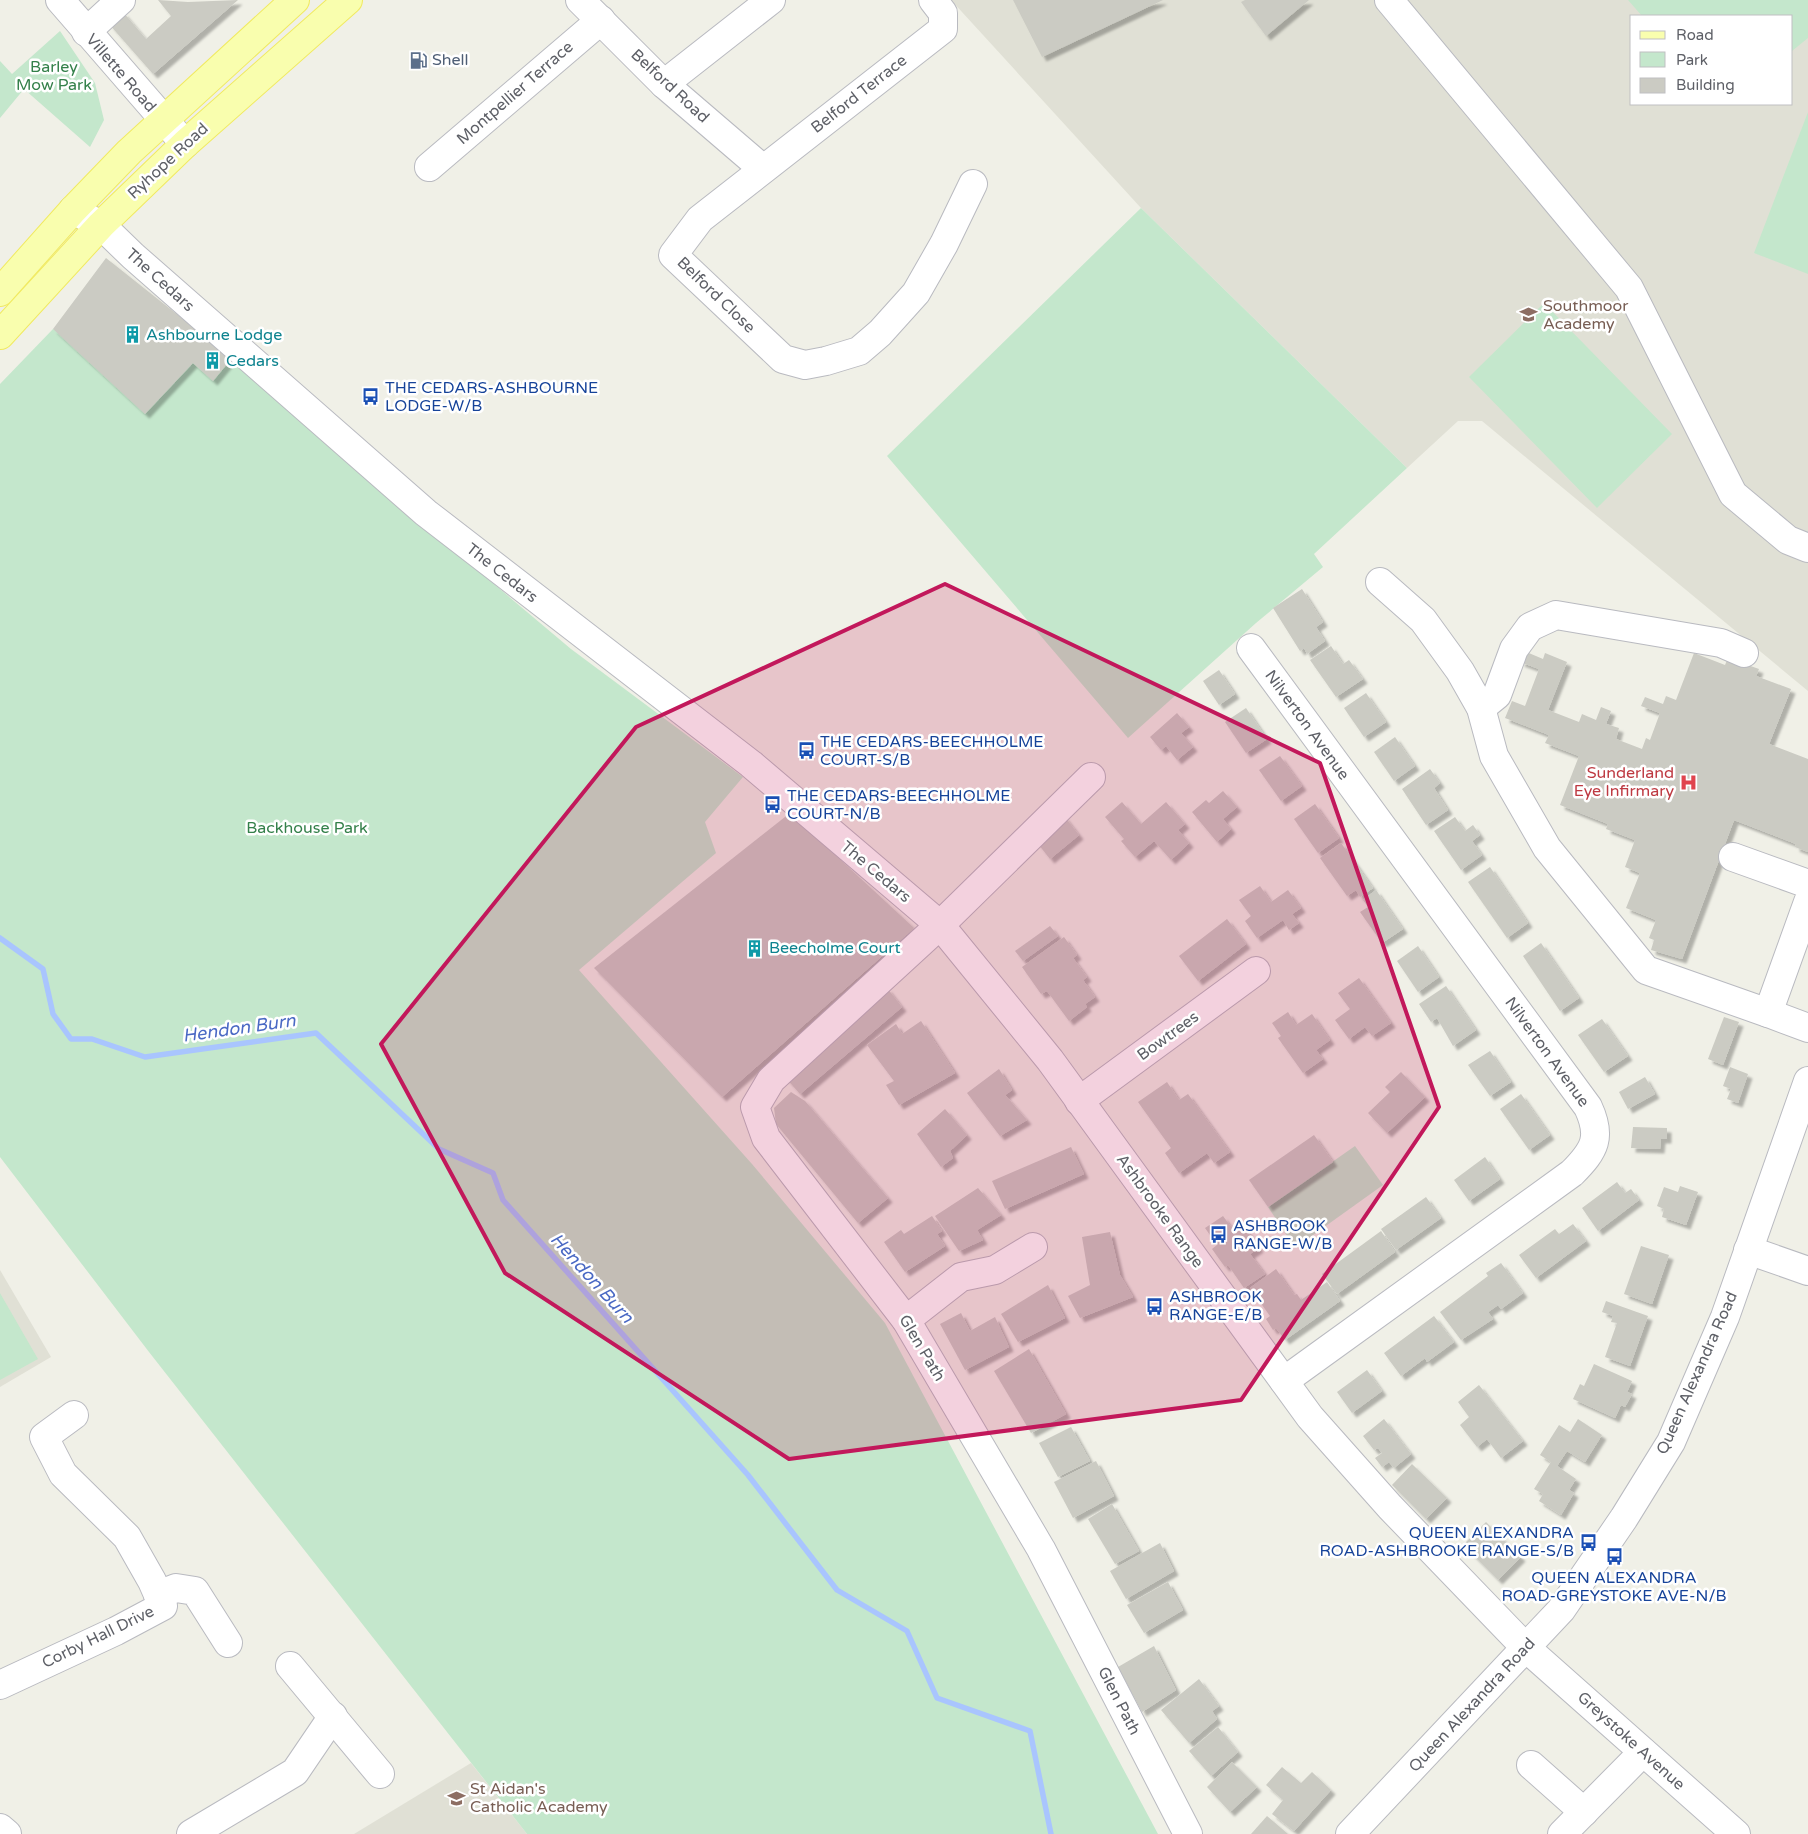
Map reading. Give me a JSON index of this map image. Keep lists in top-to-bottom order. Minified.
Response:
{"streets":{"main road":["Ryhope Road"],"street":["Villette Road","Belford Road","Montpellier Terrace","Belford Terrace","The Cedars","Belford Close","Nilverton Avenue","Bowtrees","Ashbrooke Range","Glen Path","Queen Alexandra Road","Corby Hall Drive","Greystoke Avenue"]},"crossings":[["Villette Road","Ryhope Road"],["Belford Road","Montpellier Terrace"],["Belford Road","Belford Terrace"],["Belford Road","Belford Close"],["Belford Terrace","Belford Close"],["Ryhope Road","The Cedars"],["The Cedars","Ashbrooke Range"],["The Cedars","Glen Path"],["Nilverton Avenue","Ashbrooke Range"],["Bowtrees","Ashbrooke Range"],["Ashbrooke Range","Glen Path"],["Ashbrooke Range","Queen Alexandra Road"],["Ashbrooke Range","Greystoke Avenue"],["Queen Alexandra Road","Greystoke Avenue"]],"water":["Hendon Burn"],"parks":["Barley Mow Park","Backhouse Park"],"places":{"fuel station":["Shell"],"school or university":["Southmoor Academy","St Aidan's Catholic Academy"],"building":["Ashbourne Lodge","Cedars","Beecholme Court"],"bus stop":["THE CEDARS-ASHBOURNE LODGE-W/B","THE CEDARS-BEECHHOLME COURT-S/B","THE CEDARS-BEECHHOLME COURT-N/B","ASHBROOK RANGE-W/B","ASHBROOK RANGE-E/B","QUEEN ALEXANDRA ROAD-ASHBROOKE RANGE-S/B","QUEEN ALEXANDRA ROAD-GREYSTOKE AVE-N/B"],"hospital":["Sunderland Eye Infirmary"]},"legend":["Road","Park","Building"]}
